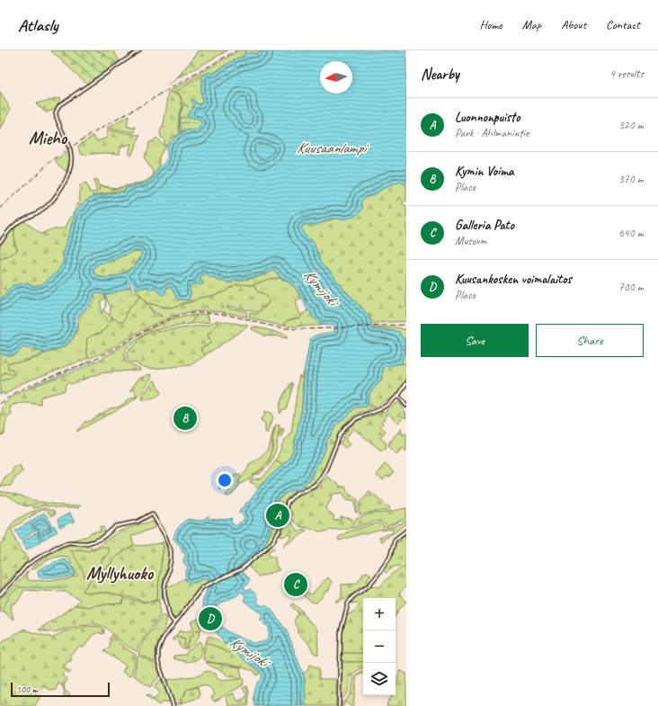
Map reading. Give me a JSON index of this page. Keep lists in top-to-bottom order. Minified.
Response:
{"districts":["Mieho","Myllyhuoko"],"water":["Kuusaanlampi","Kymijoki"],"scale_bar":"500 m","north":"left","page":{"header":"Atlasly","nav":["Home","Map","About","Contact"],"heading":["Nearby","4 results"],"list":[{"mark":"A","name":"Luonnonpuisto","note":"Park · Ahlmanintie","value":"320 m"},{"mark":"B","name":"Kymin Voima","note":"Place","value":"370 m"},{"mark":"C","name":"Galleria Pato","note":"Museum","value":"640 m"},{"mark":"D","name":"Kuusankosken voimalaitos","note":"Place","value":"700 m"}],"buttons":["Save","Share"],"pins":["B","A","C","D"],"map_buttons":["+","−"],"scale":"500 m"}}
